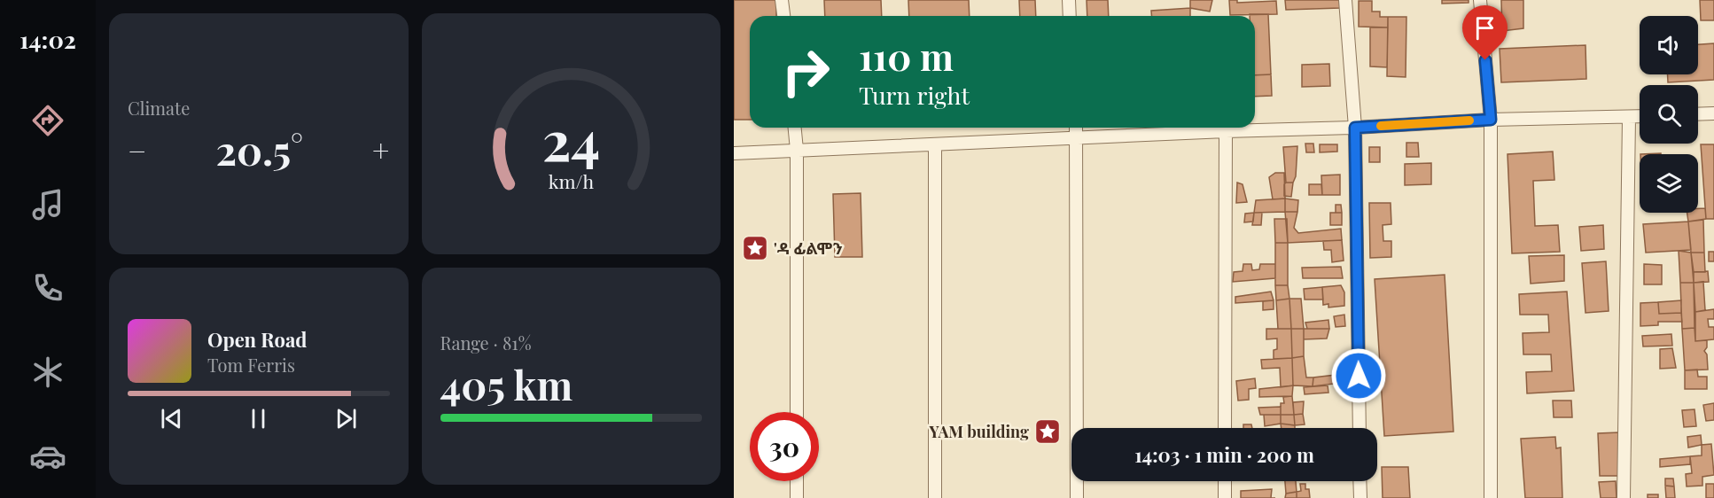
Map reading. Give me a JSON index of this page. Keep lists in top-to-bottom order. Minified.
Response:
{"places":{"place":["'ዳ ፊልሞን","YAM building"]},"page":{"tabs":"14:02","tile":["Climate",["Range · 81%","405 km"]],"turn":["110 m","Turn right"],"heat":["−","20.5°","+"],"song":["Open Road","Tom Ferris"],"limit":"30","trip":"14:03 · 1 min · 200 m","gauge":["24","km/h"]}}
